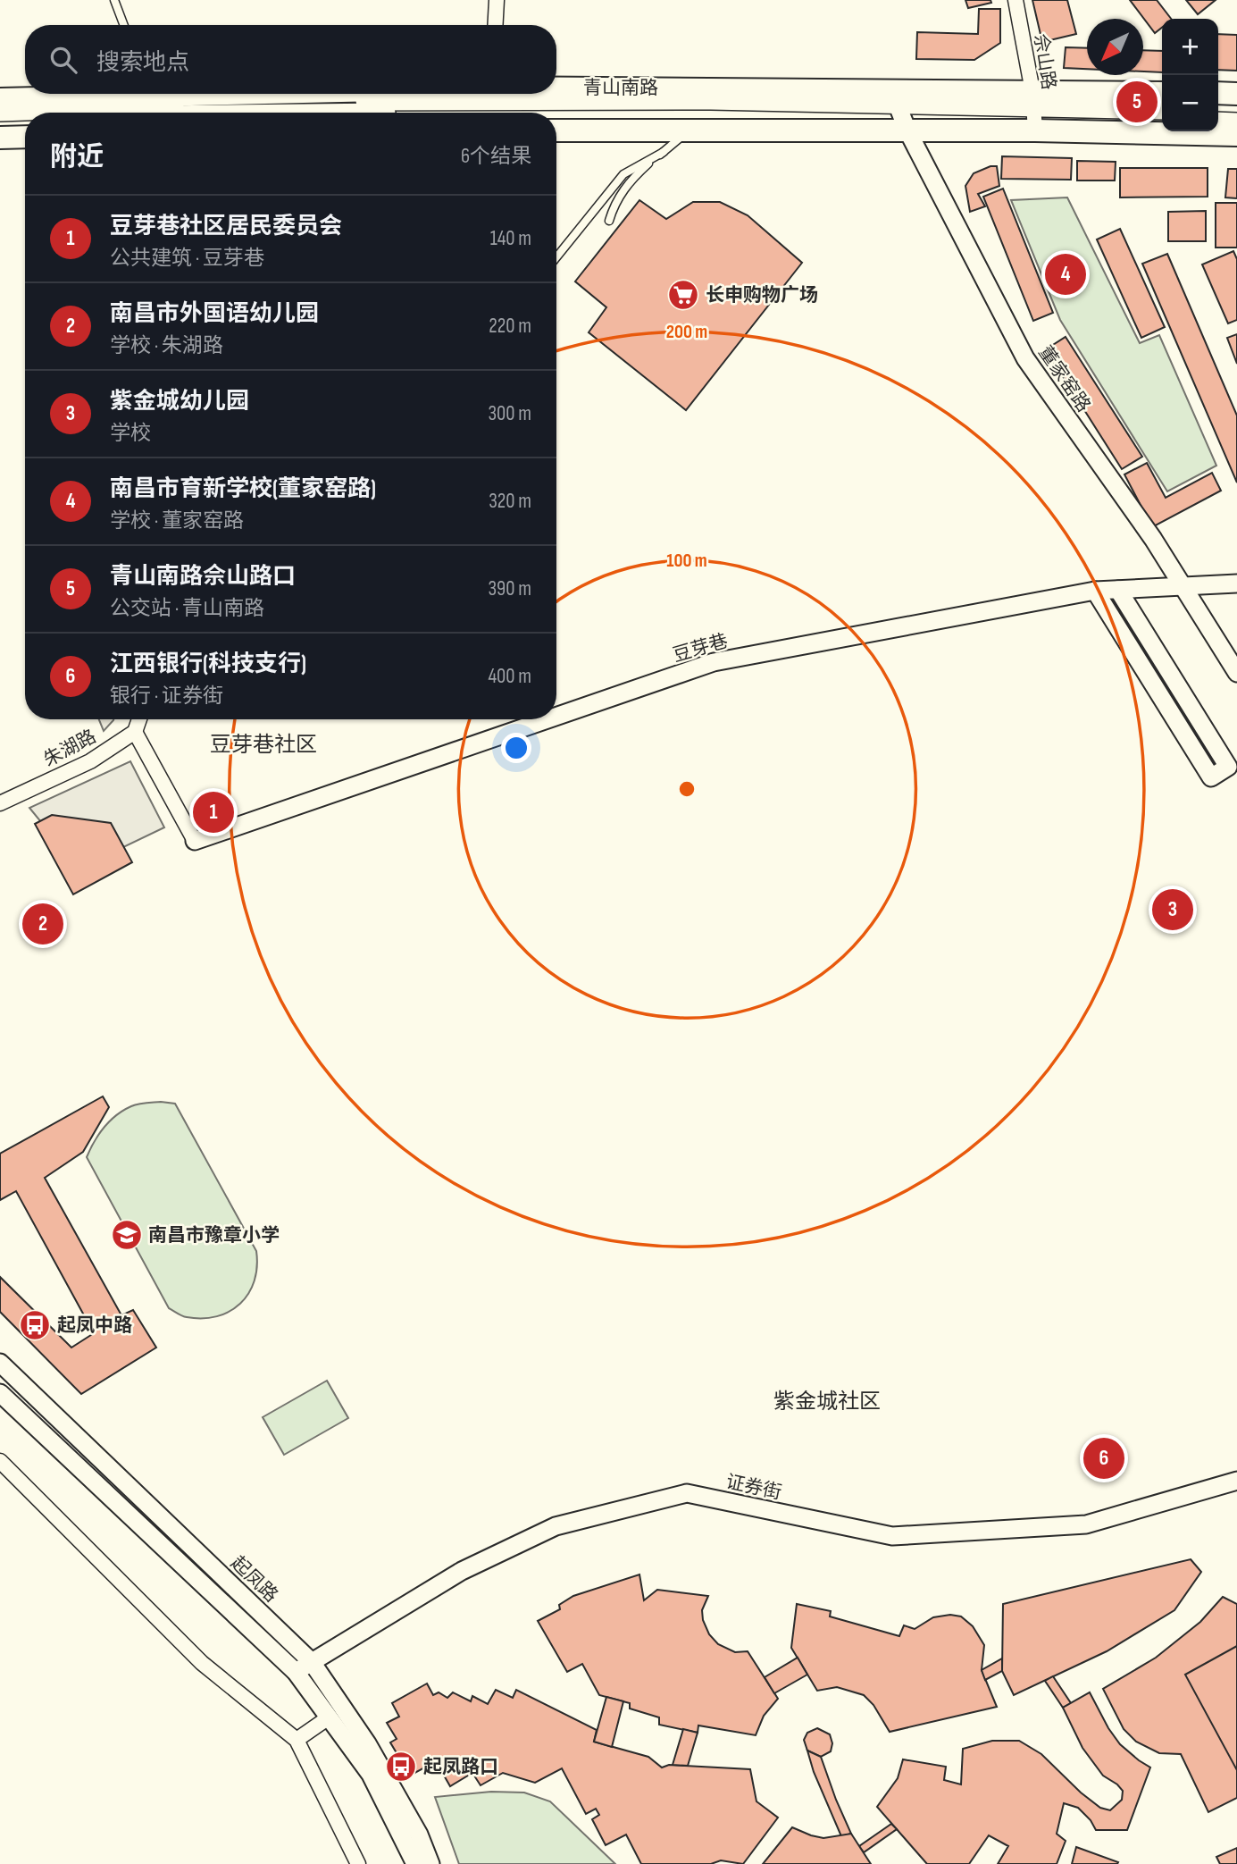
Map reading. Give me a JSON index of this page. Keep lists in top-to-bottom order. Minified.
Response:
{"streets":{"main road":["青山南路"],"street":["佘山路","董家窑路","豆芽巷","朱湖路","证券街","起凤路"]},"crossings":[["佘山路","青山南路"],["青山南路","董家窑路"],["董家窑路","豆芽巷"],["证券街","起凤路"]],"districts":["豆芽巷社区","紫金城社区"],"places":{"supermarket":["长申购物广场"],"school or university":["南昌市豫章小学"],"bus stop":["起凤中路","起凤路口"]},"north":"bottom left","page":{"map_buttons":["+","−"],"search":"搜索地点","pins":["5","4","1","3","2","6"],"heading":["附近","6个结果"],"list":[{"mark":"1","name":"豆芽巷社区居民委员会","note":"公共建筑 · 豆芽巷","value":"140 m"},{"mark":"2","name":"南昌市外国语幼儿园","note":"学校 · 朱湖路","value":"220 m"},{"mark":"3","name":"紫金城幼儿园","note":"学校","value":"300 m"},{"mark":"4","name":"南昌市育新学校(董家窑路)","note":"学校 · 董家窑路","value":"320 m"},{"mark":"5","name":"青山南路佘山路口","note":"公交站 · 青山南路","value":"390 m"},{"mark":"6","name":"江西银行(科技支行)","note":"银行 · 证券街","value":"400 m"}]},"rings":["200 m","100 m"]}
